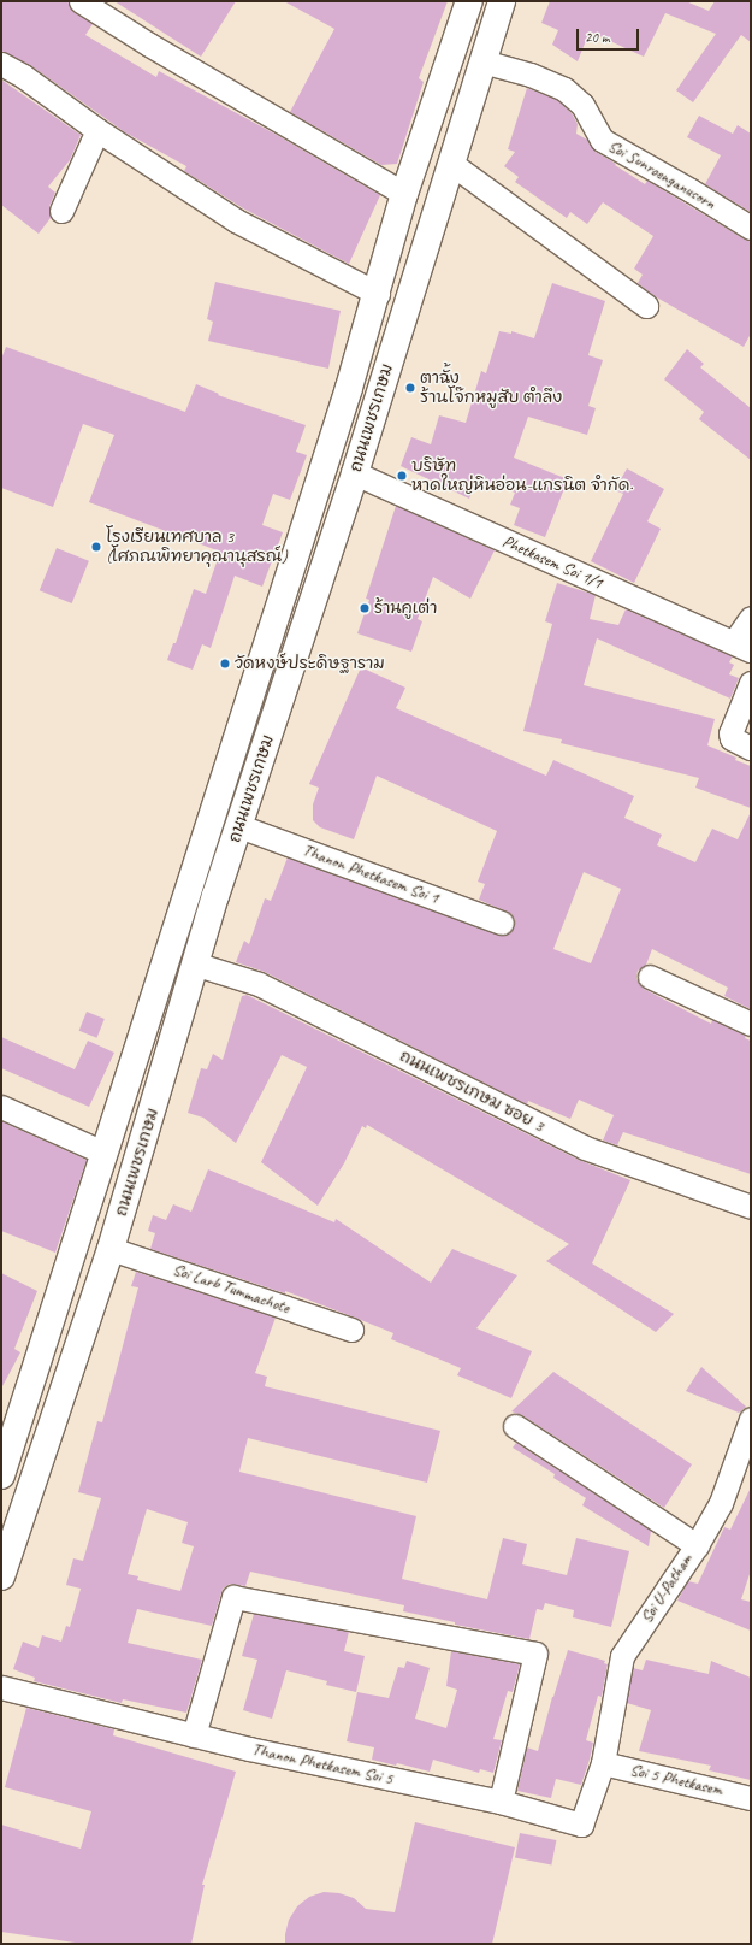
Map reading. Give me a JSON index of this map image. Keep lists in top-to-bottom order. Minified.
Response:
{"streets":{"main road":["ถนนเพชรเกษม"],"street":["Soi Sunroenganusorn","Phetkasem Soi 1/1","Thanon Phetkasem Soi 1","ถนนเพชรเกษม ซอย 3","Soi Larb Tummachote","Soi U-Patham","Thanon Phetkasem Soi 5","Soi 5 Phetkasem"]},"crossings":[["Soi Sunroenganusorn","ถนนเพชรเกษม"],["ถนนเพชรเกษม","Phetkasem Soi 1/1"],["ถนนเพชรเกษม","Thanon Phetkasem Soi 1"],["ถนนเพชรเกษม","ถนนเพชรเกษม ซอย 3"],["ถนนเพชรเกษม","Soi Larb Tummachote"],["Soi U-Patham","Thanon Phetkasem Soi 5"],["Soi U-Patham","Soi 5 Phetkasem"],["Thanon Phetkasem Soi 5","Soi 5 Phetkasem"]],"places":["ตาฉั้ง ร้านโจ๊กหมูสับ ตำลึง","บริษัท หาดใหญ่หินอ่อน-แกรนิต จำกัด.","โรงเรียนเทศบาล 3 (โศภณพิทยาคุณานุสรณ์)","ร้านคูเต่า","วัดหงษ์ประดิษฐาราม"],"scale_bar":"20 m"}
